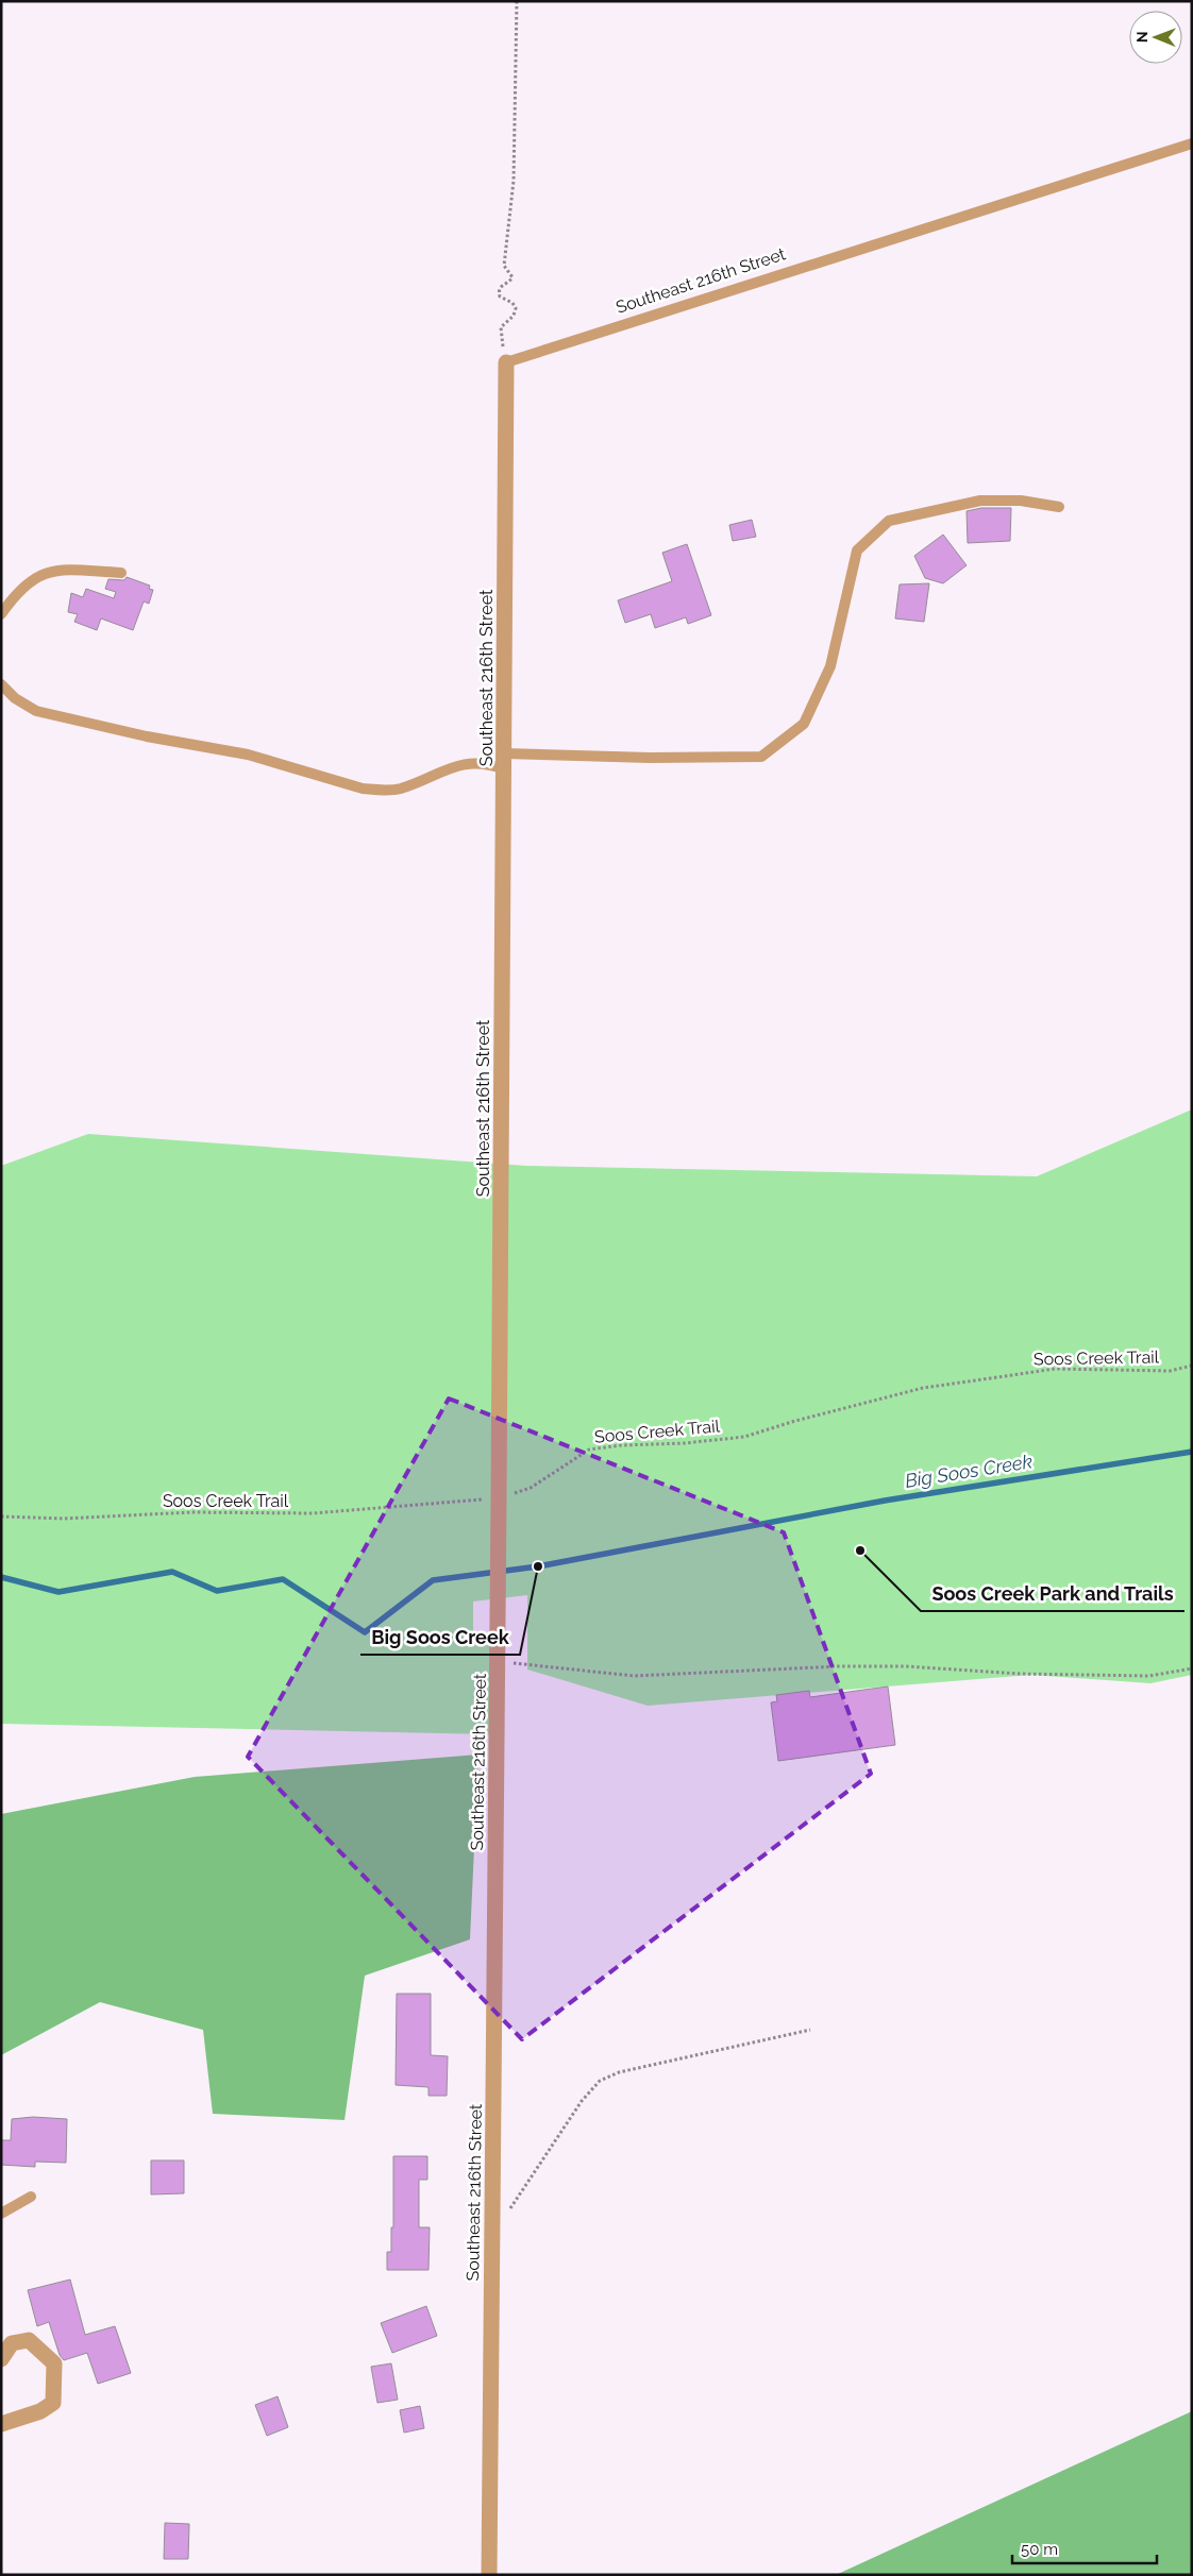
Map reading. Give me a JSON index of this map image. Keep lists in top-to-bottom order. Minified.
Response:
{"streets":{"street":["Southeast 216th Street"],"path":["Soos Creek Trail"]},"crossings":[["Southeast 216th Street","Soos Creek Trail"]],"water":["Big Soos Creek"],"places":["Soos Creek Park and Trails","Big Soos Creek"],"scale_bar":"50 m","north":"left"}
